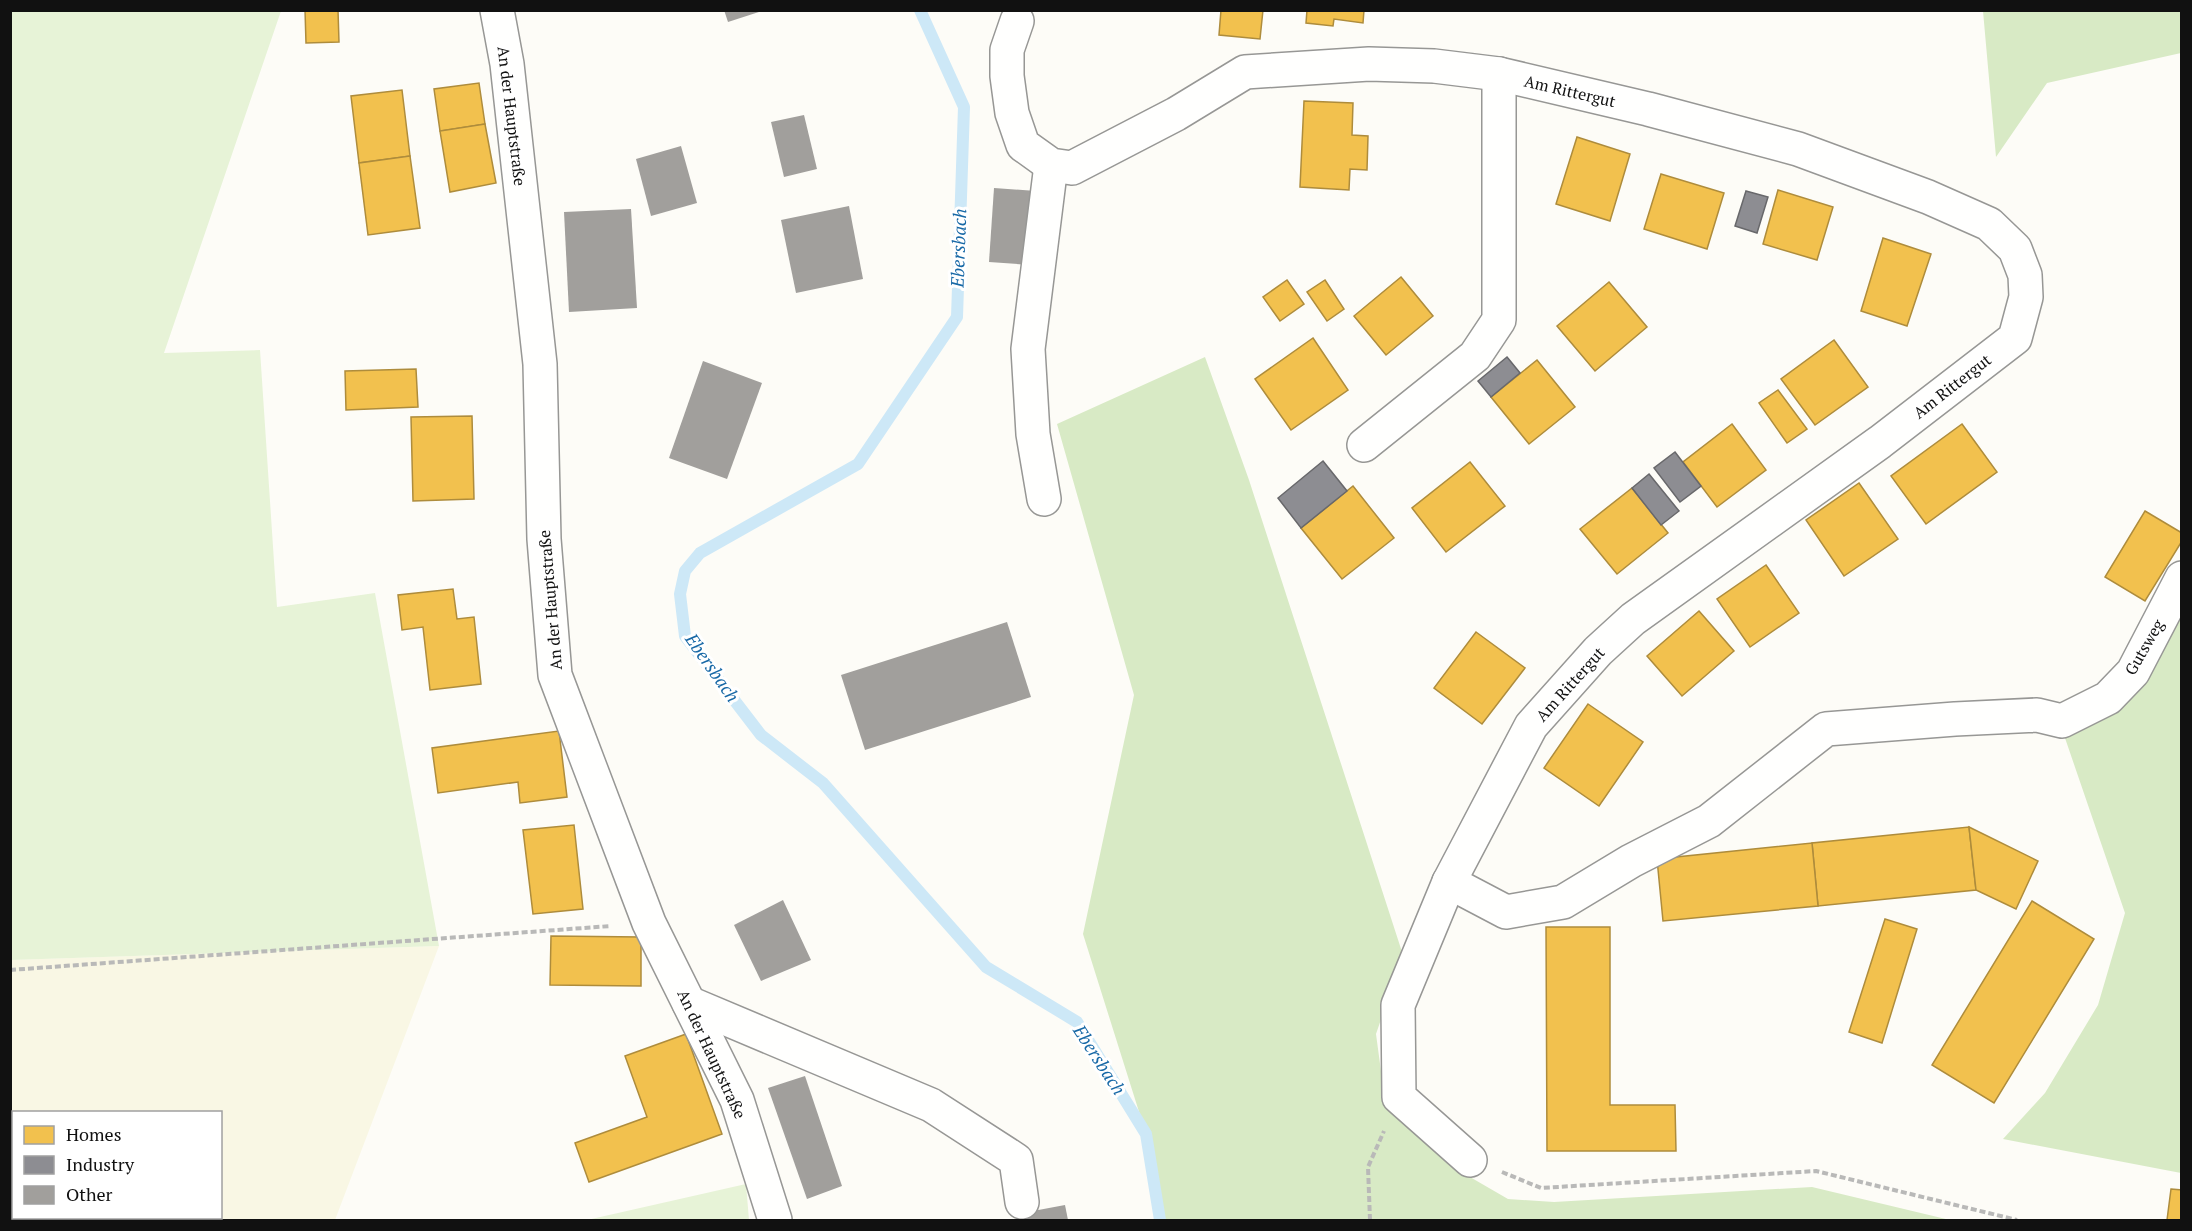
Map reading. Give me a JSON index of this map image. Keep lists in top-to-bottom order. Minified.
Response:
{"streets":{"street":["Am Rittergut","An der Hauptstraße","Gutsweg"]},"crossings":[["Am Rittergut","Gutsweg"]],"water":["Ebersbach"],"legend":["Homes","Industry","Other"]}
